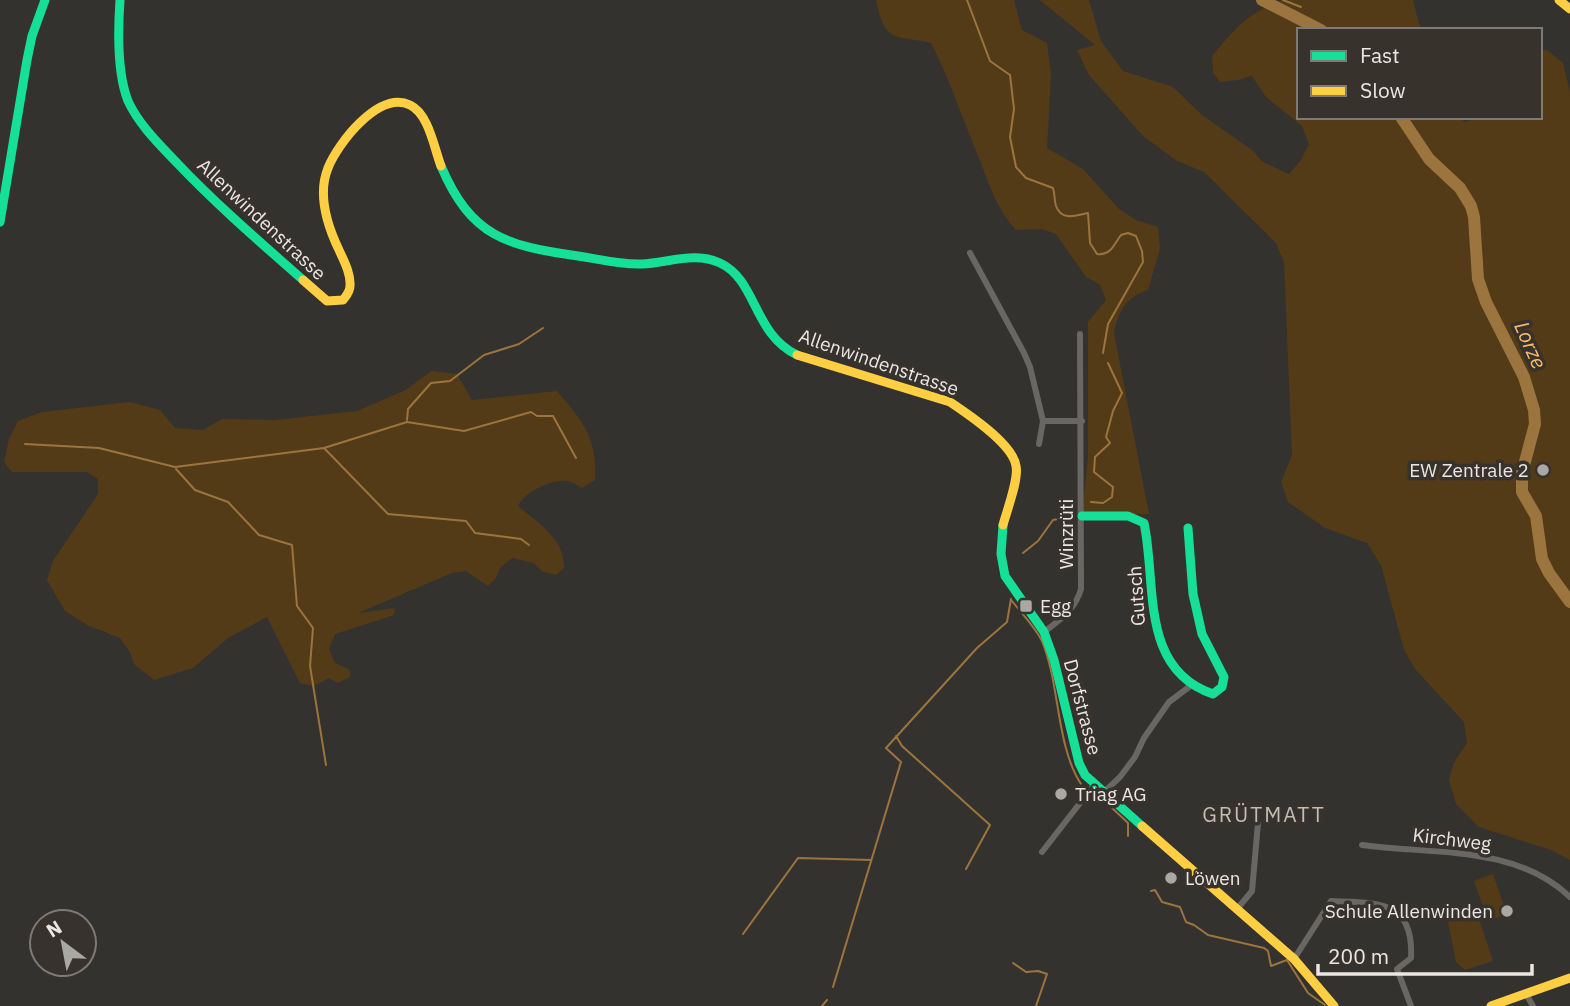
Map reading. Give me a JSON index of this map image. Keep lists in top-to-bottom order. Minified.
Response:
{"streets":{"street":["Allenwindenstrasse","Winzrüti","Gutsch","Dorfstrasse","Kirchweg"]},"crossings":[["Allenwindenstrasse","Dorfstrasse"],["Winzrüti","Gutsch"],["Winzrüti","Dorfstrasse"]],"districts":["GRÜTMATT"],"water":["Lorze"],"places":{"other":["EW Zentrale 2","Triag AG","Löwen","Schule Allenwinden"],"transit":["Egg"]},"legend":["Fast","Slow"],"scale_bar":"200 m","north":"top left"}
